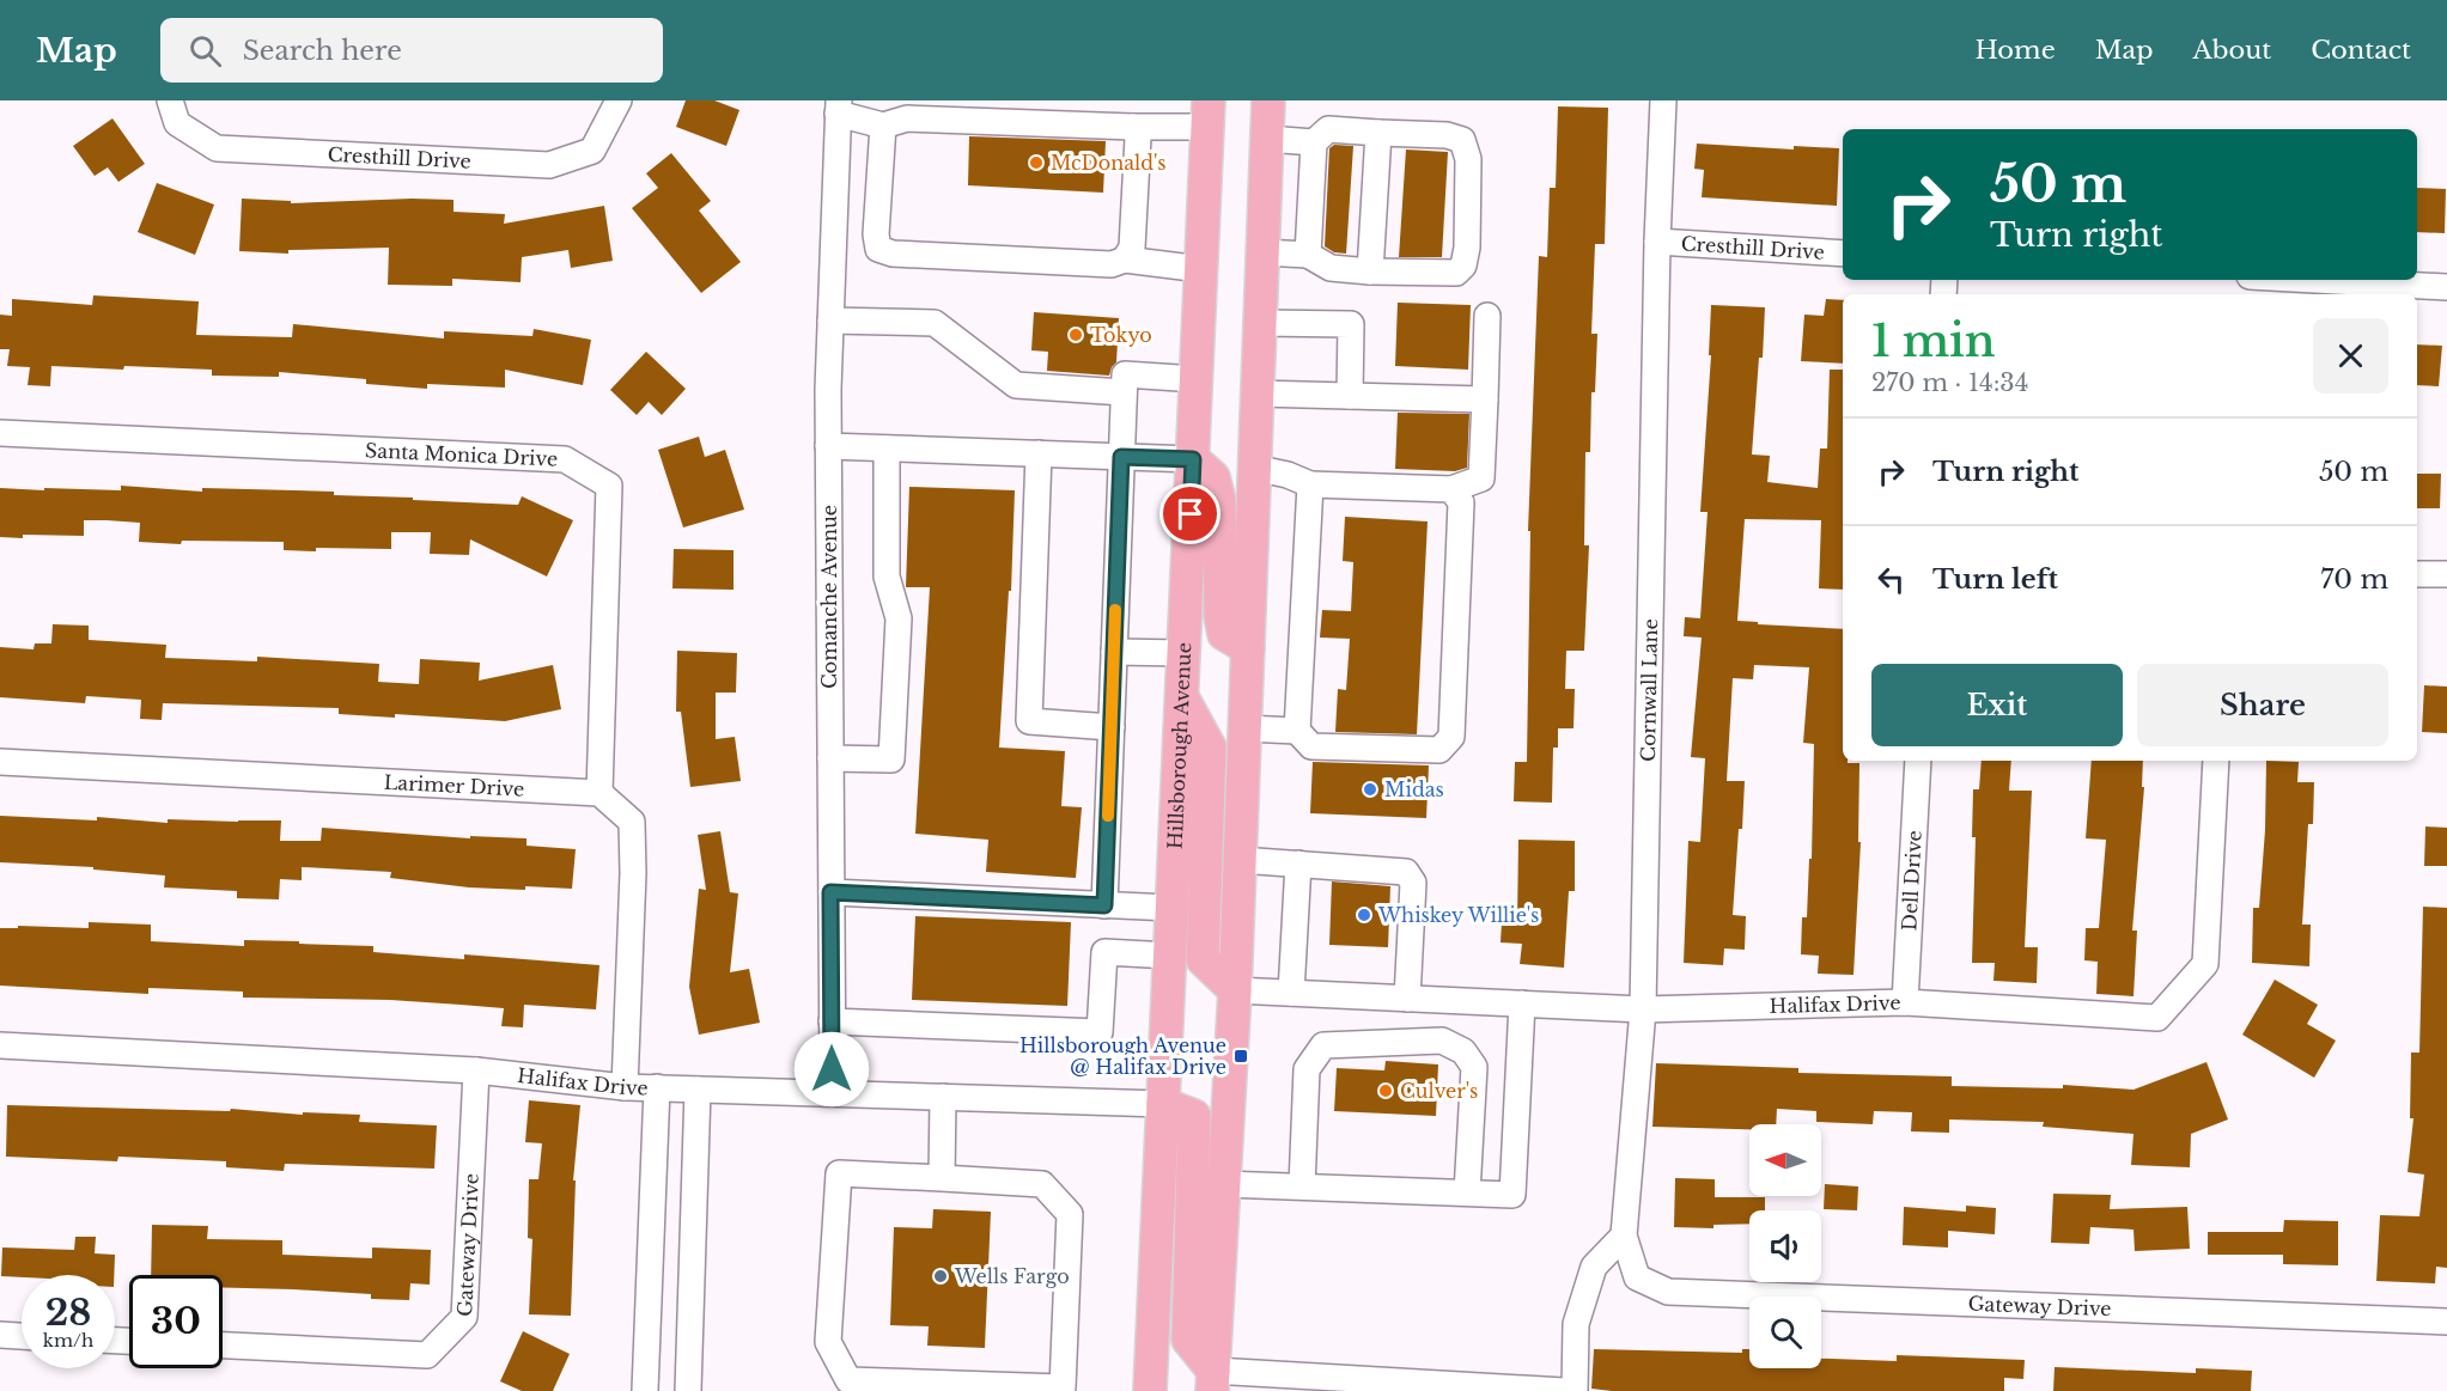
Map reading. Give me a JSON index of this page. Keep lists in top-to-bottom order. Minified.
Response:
{"streets":{"main road":["Hillsborough Avenue"],"street":["Cresthill Drive","Santa Monica Drive","Comanche Avenue","Cornwall Lane","Larimer Drive","Dell Drive","Halifax Drive","Gateway Drive"]},"crossings":[["Cresthill Drive","Cornwall Lane"],["Santa Monica Drive","Larimer Drive"],["Comanche Avenue","Halifax Drive"],["Cornwall Lane","Halifax Drive"],["Cornwall Lane","Gateway Drive"],["Hillsborough Avenue","Halifax Drive"],["Dell Drive","Halifax Drive"],["Halifax Drive","Gateway Drive"]],"places":{"other":["McDonald's","Tokyo","Midas","Whiskey Willie's","Culver's","Wells Fargo"],"transit":["Hillsborough Avenue @ Halifax Drive"]},"north":"left","page":{"header":"Map","search":"Search here","nav":["Home","Map","About","Contact"],"turn":["50 m","Turn right"],"heading":["1 min","270 m · 14:34"],"list":[{"name":"Turn right","value":"50 m"},{"name":"Turn left","value":"70 m"}],"buttons":["Exit","Share"],"speed":"28 km/h","limit":"30"}}
